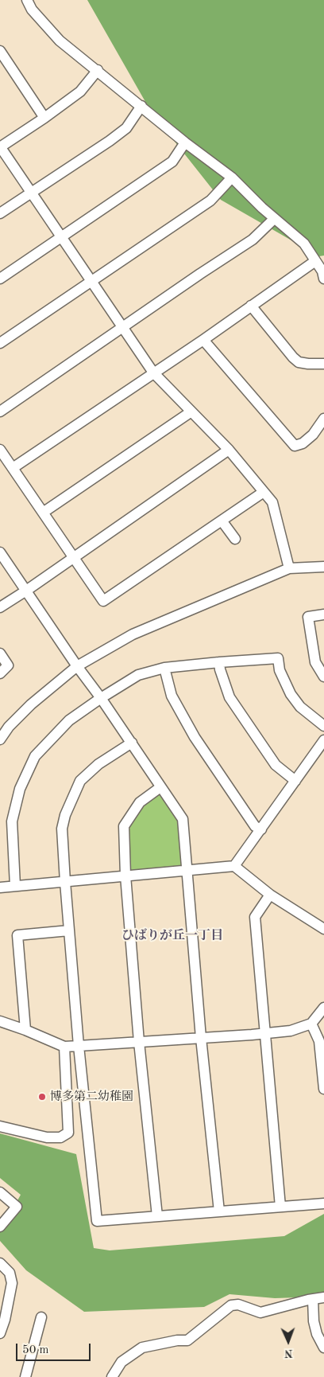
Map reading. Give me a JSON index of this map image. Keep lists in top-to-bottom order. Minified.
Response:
{"districts":["ひばりが丘一丁目"],"places":["博多第二幼稚園"],"scale_bar":"50 m","north":"bottom"}
